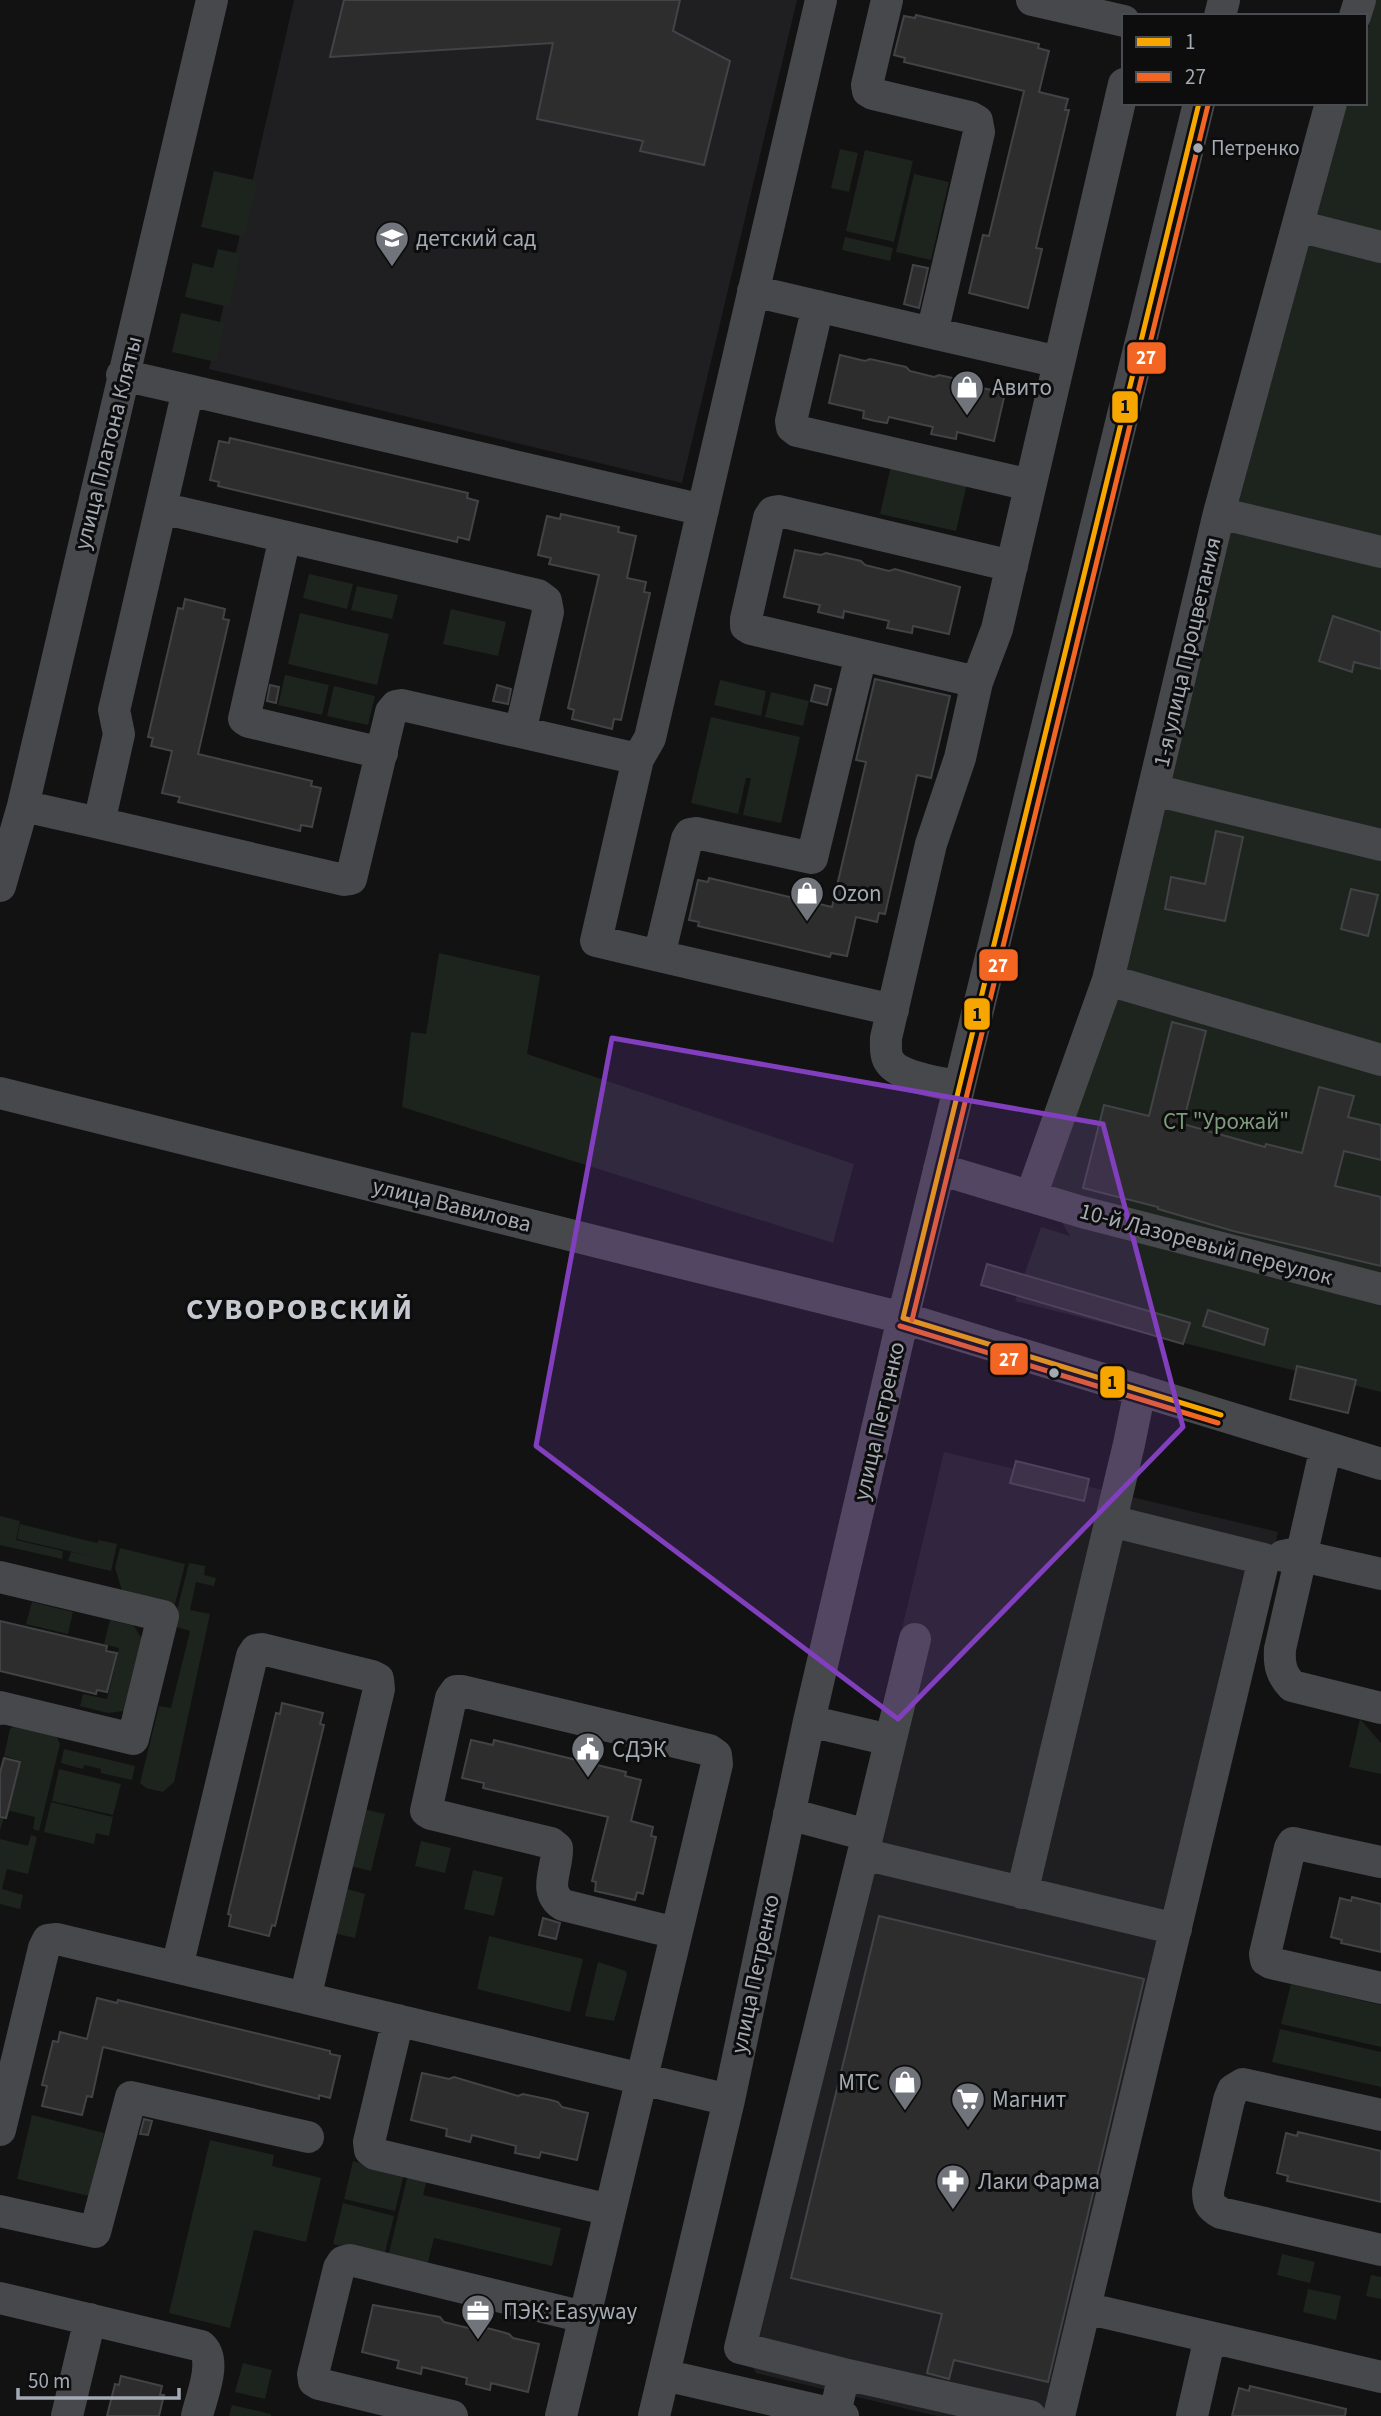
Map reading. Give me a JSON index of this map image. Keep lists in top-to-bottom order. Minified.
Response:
{"streets":{"street":["улица Платона Кляты","1-я улица Процветания","улица Вавилова","10-й Лазоревый переулок","улица Петренко"]},"crossings":[["1-я улица Процветания","10-й Лазоревый переулок"],["улица Вавилова","улица Петренко"],["10-й Лазоревый переулок","улица Петренко"]],"districts":["СУВОРОВСКИЙ"],"parks":["СТ \"Урожай\""],"places":{"other":["Петренко"],"school or university":["детский сад"],"shop":["Авито","Ozon","МТС"],"public building":["СДЭК"],"supermarket":["Магнит"],"pharmacy":["Лаки Фарма"],"office":["ПЭК: Easyway"]},"lines":["transit line 1","transit line 27"],"legend":["1","27"],"scale_bar":"50 m"}
